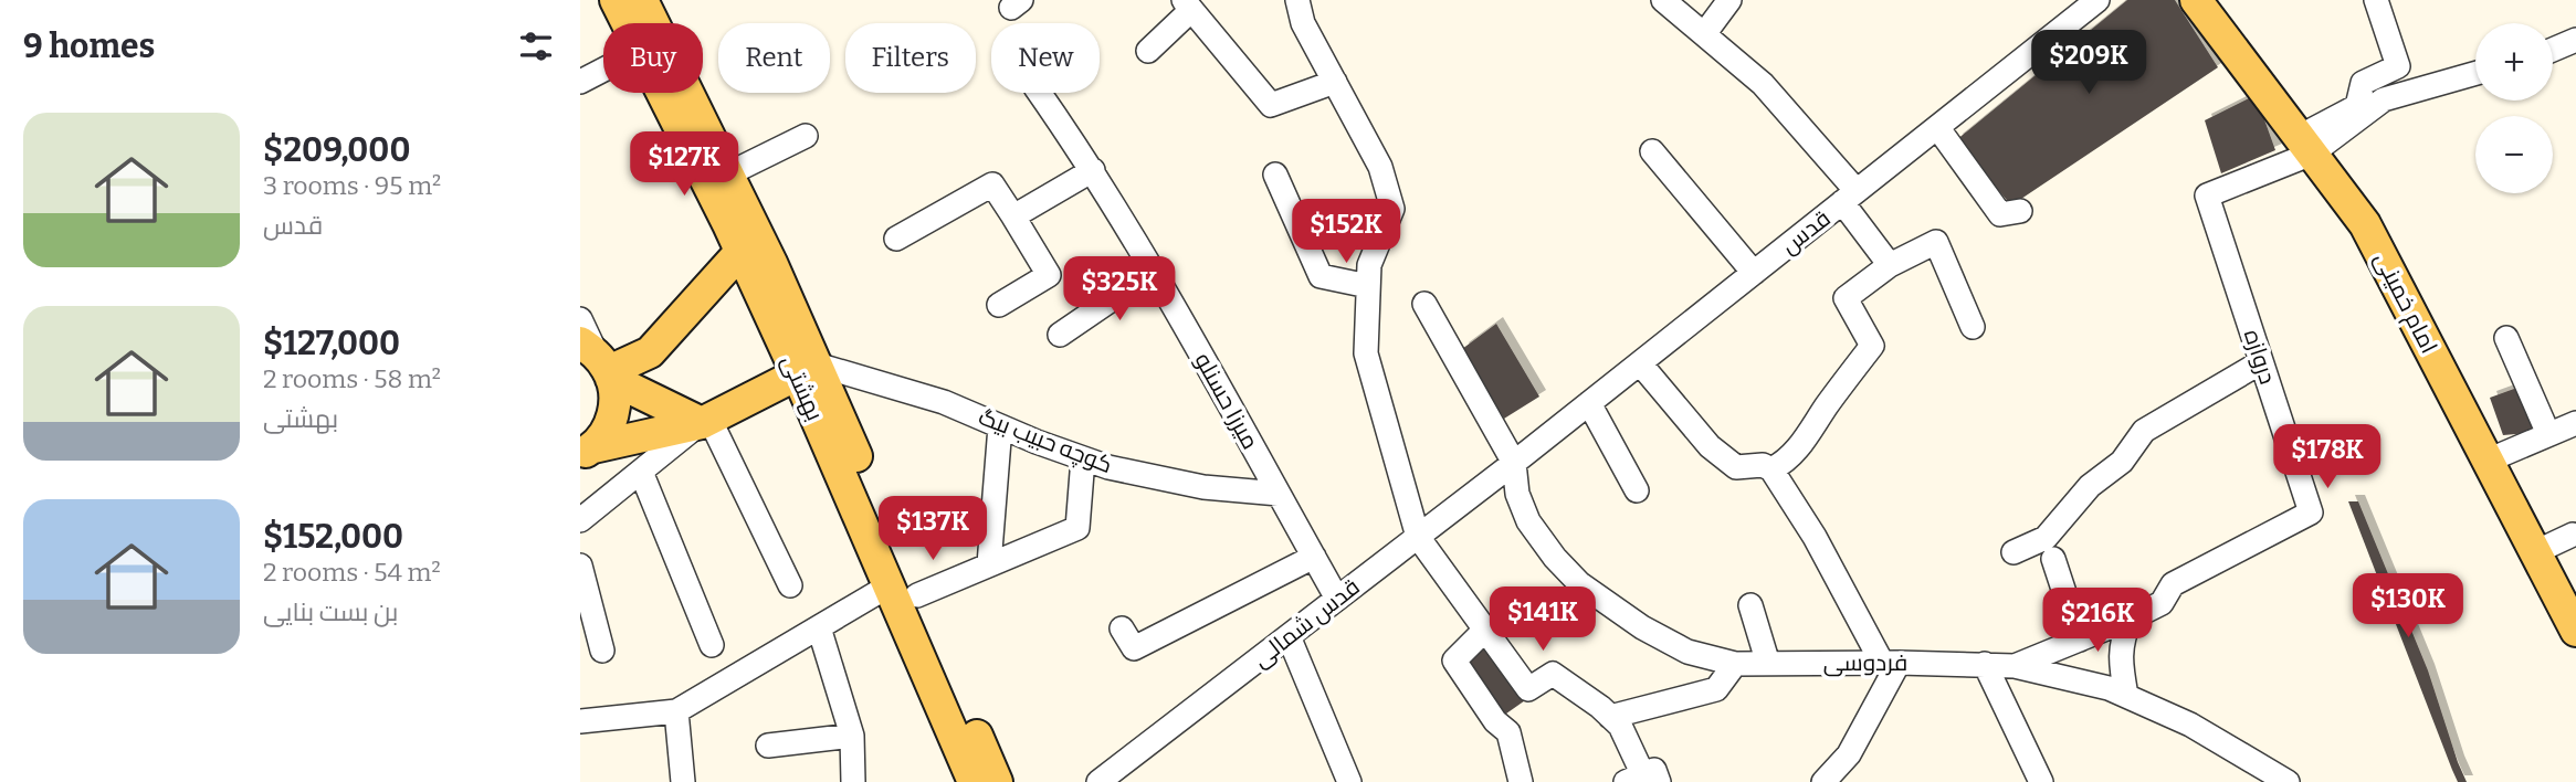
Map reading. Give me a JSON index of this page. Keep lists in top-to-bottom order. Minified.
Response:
{"streets":{"main road":["امام خمینی","بهشتی"],"street":["قدس","دروازه","میرزا حسنلو","کوچه حبیب بیگ","قدس شمالی","فردوسی"]},"crossings":[["قدس","قدس شمالی"],["قدس","فردوسی"],["امام خمینی","دروازه"],["دروازه","فردوسی"],["بهشتی","کوچه حبیب بیگ"],["میرزا حسنلو","کوچه حبیب بیگ"],["میرزا حسنلو","قدس شمالی"],["قدس شمالی","فردوسی"]],"page":{"heading":"9 homes","map_buttons":["+","−"],"chip":["Buy","Rent","Filters","New"],"price":["$209K","$127K","$152K","$325K","$178K","$137K","$130K","$141K","$216K"],"list":[{"name":"$209,000","note":"3 rooms · 95 m² · قدس"},{"name":"$127,000","note":"2 rooms · 58 m² · بهشتی"},{"name":"$152,000","note":"2 rooms · 54 m² · بن بست بنایی"}]}}
